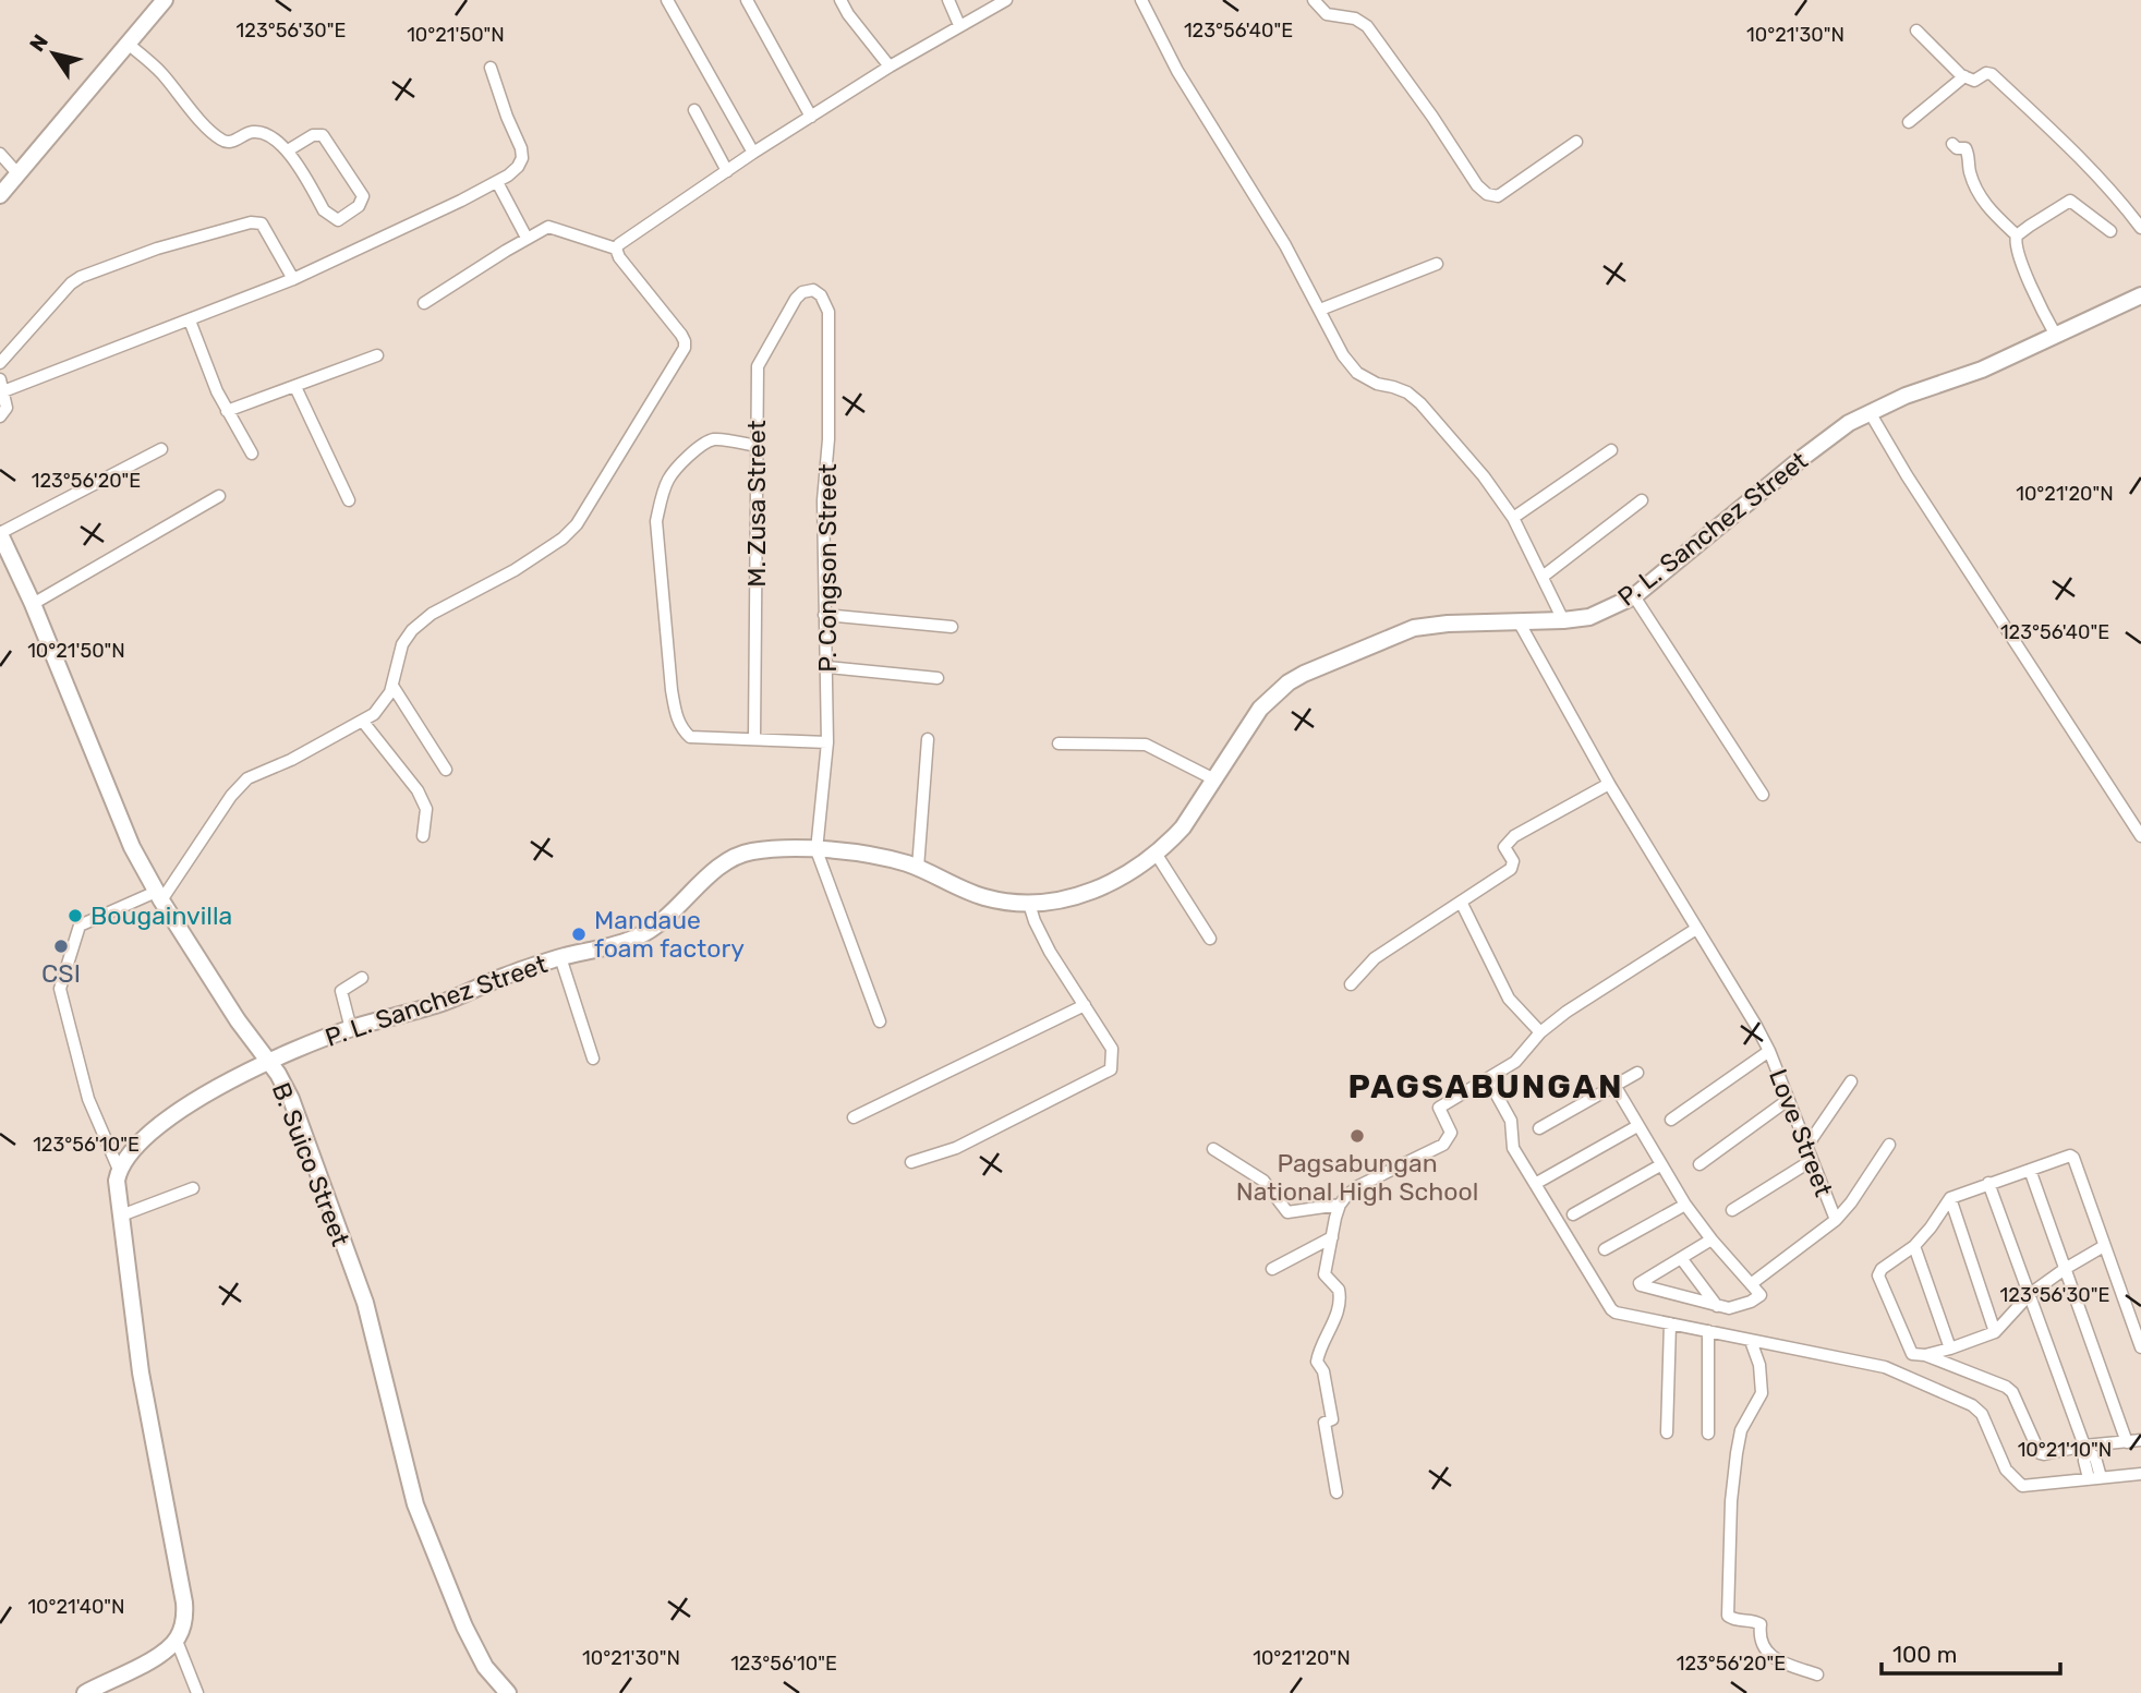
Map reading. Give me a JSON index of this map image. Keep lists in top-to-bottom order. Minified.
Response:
{"streets":{"street":["M. Zusa Street","P. L. Sanchez Street","P. Congson Street","Love Street","B. Suico Street"]},"crossings":[["M. Zusa Street","P. Congson Street"],["P. L. Sanchez Street","P. Congson Street"],["P. L. Sanchez Street","Love Street"],["P. L. Sanchez Street","B. Suico Street"]],"districts":["PAGSABUNGAN"],"places":["Bougainvilla","Mandaue foam factory","CSI","Pagsabungan National High School"],"scale_bar":"100 m","north":"top left","coordinates":["123°56'40\"E","123°56'30\"E","10°21'50\"N","10°21'30\"N","123°56'20\"E","10°21'20\"N","123°56'10\"E","10°21'10\"N","10°21'40\"N"]}
